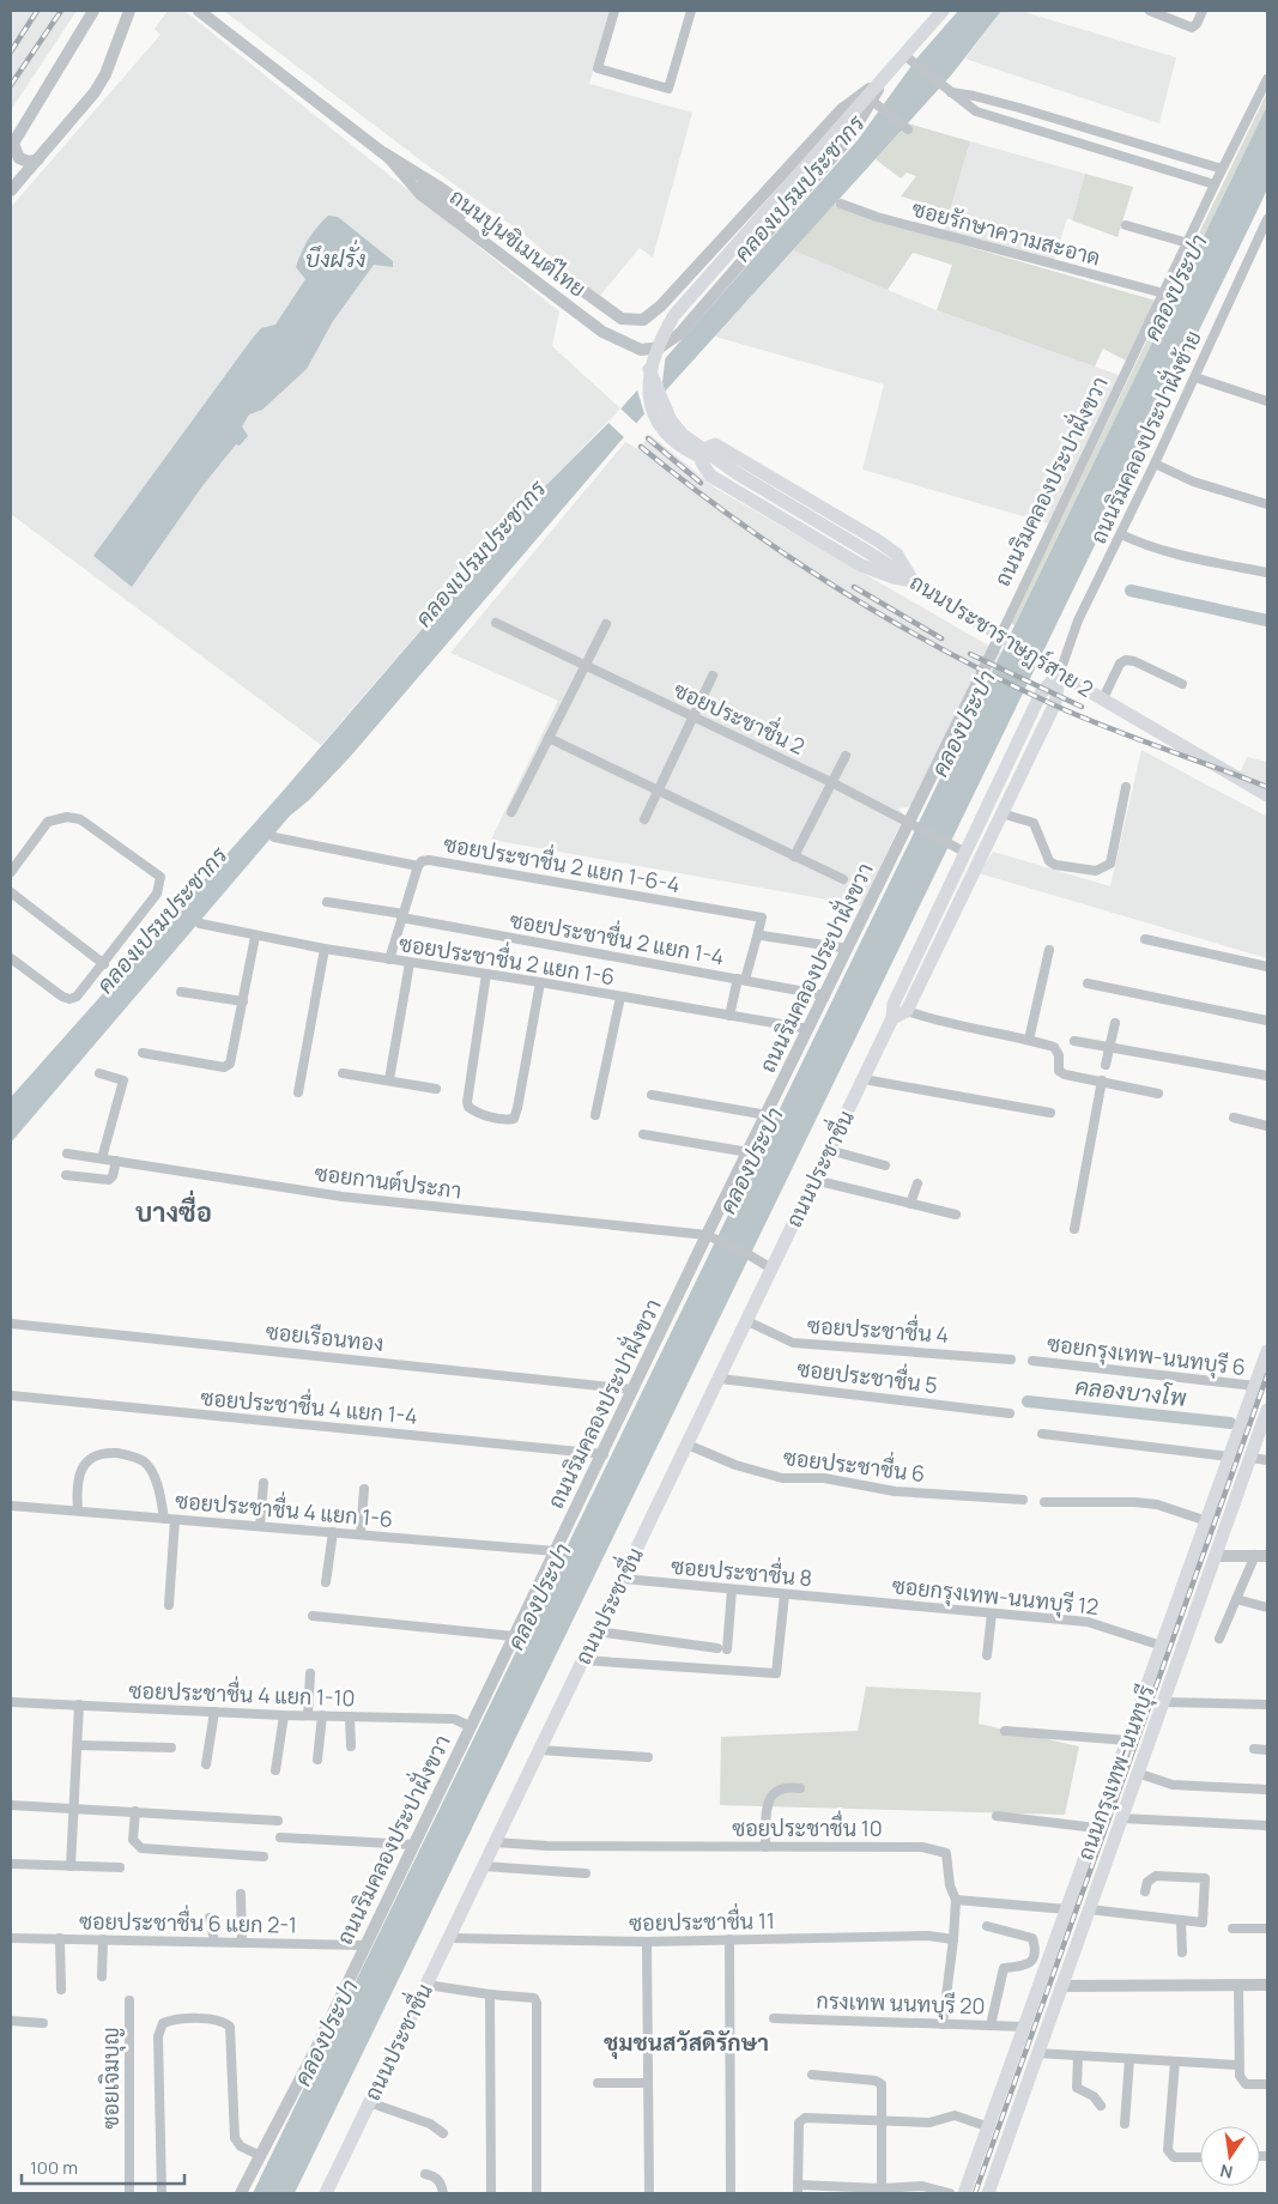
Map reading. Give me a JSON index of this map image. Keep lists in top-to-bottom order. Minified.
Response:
{"streets":{"main road":["ถนนประชาราษฎร์สาย 2","ถนนประชาชื่น","ถนนกรุงเทพ-นนทบุรี"],"street":["ซอยรักษาความสะอาด","ถนนปูนซิเมนต์ไทย","ถนนริมคลองประปาฝั่งซ้าย","ถนนริมคลองประปาฝั่งขวา","ซอยประชาชื่น 2","ซอยประชาชื่น 2 แยก 1-6-4","ซอยประชาชื่น 2 แยก 1-4","ซอยประชาชื่น 2 แยก 1-6","ซอยกานต์ประภา","ซอยประชาชื่น 4","ซอยเรือนทอง","ซอยกรุงเทพ-นนทบุรี 6","ซอยประชาชื่น 5","ซอยประชาชื่น 4 แยก 1-4","ซอยประชาชื่น 6","ซอยประชาชื่น 4 แยก 1-6","ซอยประชาชื่น 8","ซอยกรุงเทพ-นนทบุรี 12","ซอยประชาชื่น 4 แยก 1-10","ซอยประชาชื่น 10","ซอยประชาชื่น 11","ซอยประชาชื่น 6 แยก 2-1","กรงเทพ นนทบุรี 20","ซอยเจิมบุญ"]},"crossings":[["ซอยรักษาความสะอาด","ถนนริมคลองประปาฝั่งขวา"],["ถนนปูนซิเมนต์ไทย","ถนนประชาราษฎร์สาย 2"],["ถนนริมคลองประปาฝั่งซ้าย","ถนนประชาราษฎร์สาย 2"],["ถนนริมคลองประปาฝั่งซ้าย","ถนนประชาชื่น"],["ถนนริมคลองประปาฝั่งขวา","ถนนประชาราษฎร์สาย 2"],["ถนนริมคลองประปาฝั่งขวา","ซอยประชาชื่น 2"],["ถนนริมคลองประปาฝั่งขวา","ซอยประชาชื่น 2 แยก 1-4"],["ถนนริมคลองประปาฝั่งขวา","ซอยประชาชื่น 2 แยก 1-6"],["ถนนริมคลองประปาฝั่งขวา","ซอยกานต์ประภา"],["ถนนริมคลองประปาฝั่งขวา","ซอยเรือนทอง"],["ถนนริมคลองประปาฝั่งขวา","ซอยประชาชื่น 4 แยก 1-4"],["ถนนริมคลองประปาฝั่งขวา","ซอยประชาชื่น 4 แยก 1-6"],["ถนนริมคลองประปาฝั่งขวา","ซอยประชาชื่น 4 แยก 1-10"],["ถนนริมคลองประปาฝั่งขวา","ซอยประชาชื่น 6 แยก 2-1"],["ถนนประชาราษฎร์สาย 2","ถนนประชาชื่น"],["ซอยประชาชื่น 2","ถนนประชาชื่น"],["ซอยประชาชื่น 2 แยก 1-6-4","ซอยประชาชื่น 2 แยก 1-4"],["ซอยประชาชื่น 2 แยก 1-6-4","ซอยประชาชื่น 2 แยก 1-6"],["ถนนประชาชื่น","ซอยกานต์ประภา"],["ถนนประชาชื่น","ซอยประชาชื่น 4"],["ถนนประชาชื่น","ซอยประชาชื่น 5"],["ถนนประชาชื่น","ซอยประชาชื่น 6"],["ถนนประชาชื่น","ซอยประชาชื่น 8"],["ถนนประชาชื่น","ซอยประชาชื่น 10"],["ถนนประชาชื่น","ซอยประชาชื่น 11"],["ซอยกรุงเทพ-นนทบุรี 6","ถนนกรุงเทพ-นนทบุรี"],["ซอยประชาชื่น 8","ซอยกรุงเทพ-นนทบุรี 12"],["ซอยกรุงเทพ-นนทบุรี 12","ถนนกรุงเทพ-นนทบุรี"],["ถนนกรุงเทพ-นนทบุรี","กรงเทพ นนทบุรี 20"],["ซอยประชาชื่น 10","ซอยประชาชื่น 11"],["ซอยประชาชื่น 10","กรงเทพ นนทบุรี 20"]],"districts":["บางซื่อ","ชุมชนสวัสดิรักษา"],"water":["คลองเปรมประชากร","บึงฝรั่ง","คลองประปา","คลองบางโพ"],"scale_bar":"100 m","north":"bottom"}
